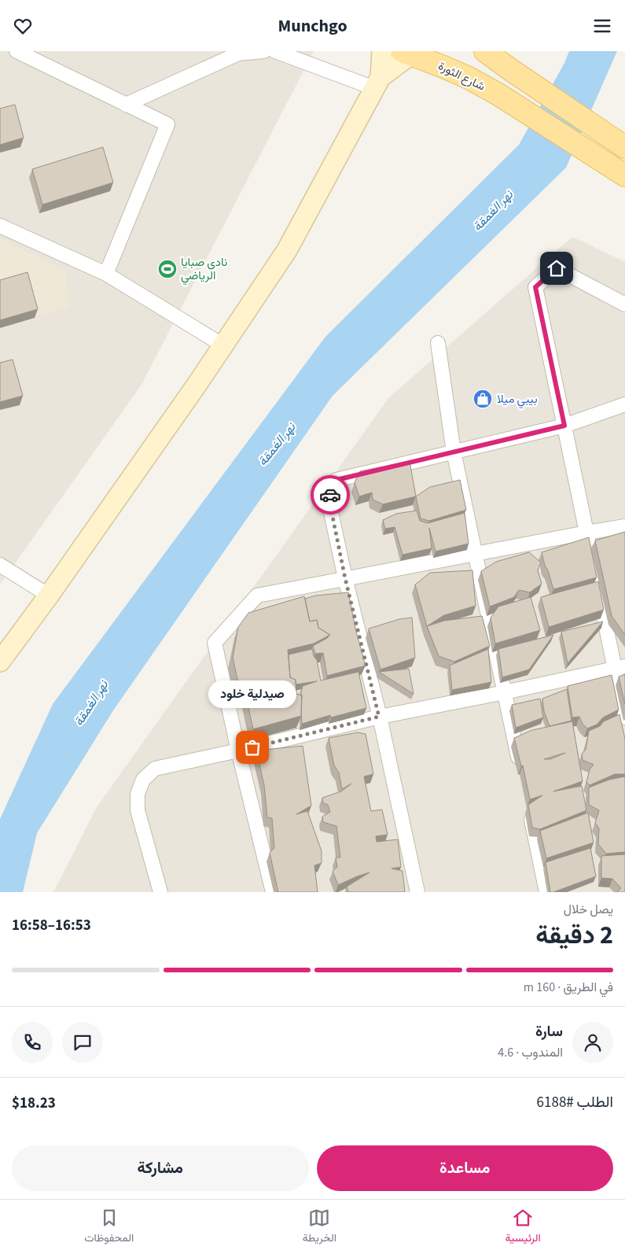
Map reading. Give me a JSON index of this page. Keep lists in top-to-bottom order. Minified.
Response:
{"streets":{"main road":["شارع الثورة"]},"water":["نهر الغمقة"],"places":{"sports":["نادي صبايا الرياضي"],"shop":["بيبي ميلا"],"other":["صيدلية خلود"]},"page":{"header":"Munchgo","bubble":"صيدلية خلود","heading":["2 دقيقة","يصل خلال","16:53–16:58"],"panel":["سارة","المندوب · 4.6","الطلب #6188","$18.23"],"bar":"في الطريق · 160 m","buttons":["مساعدة","مشاركة"],"tabs":["الرئيسية","الخريطة","المحفوظات"]}}
